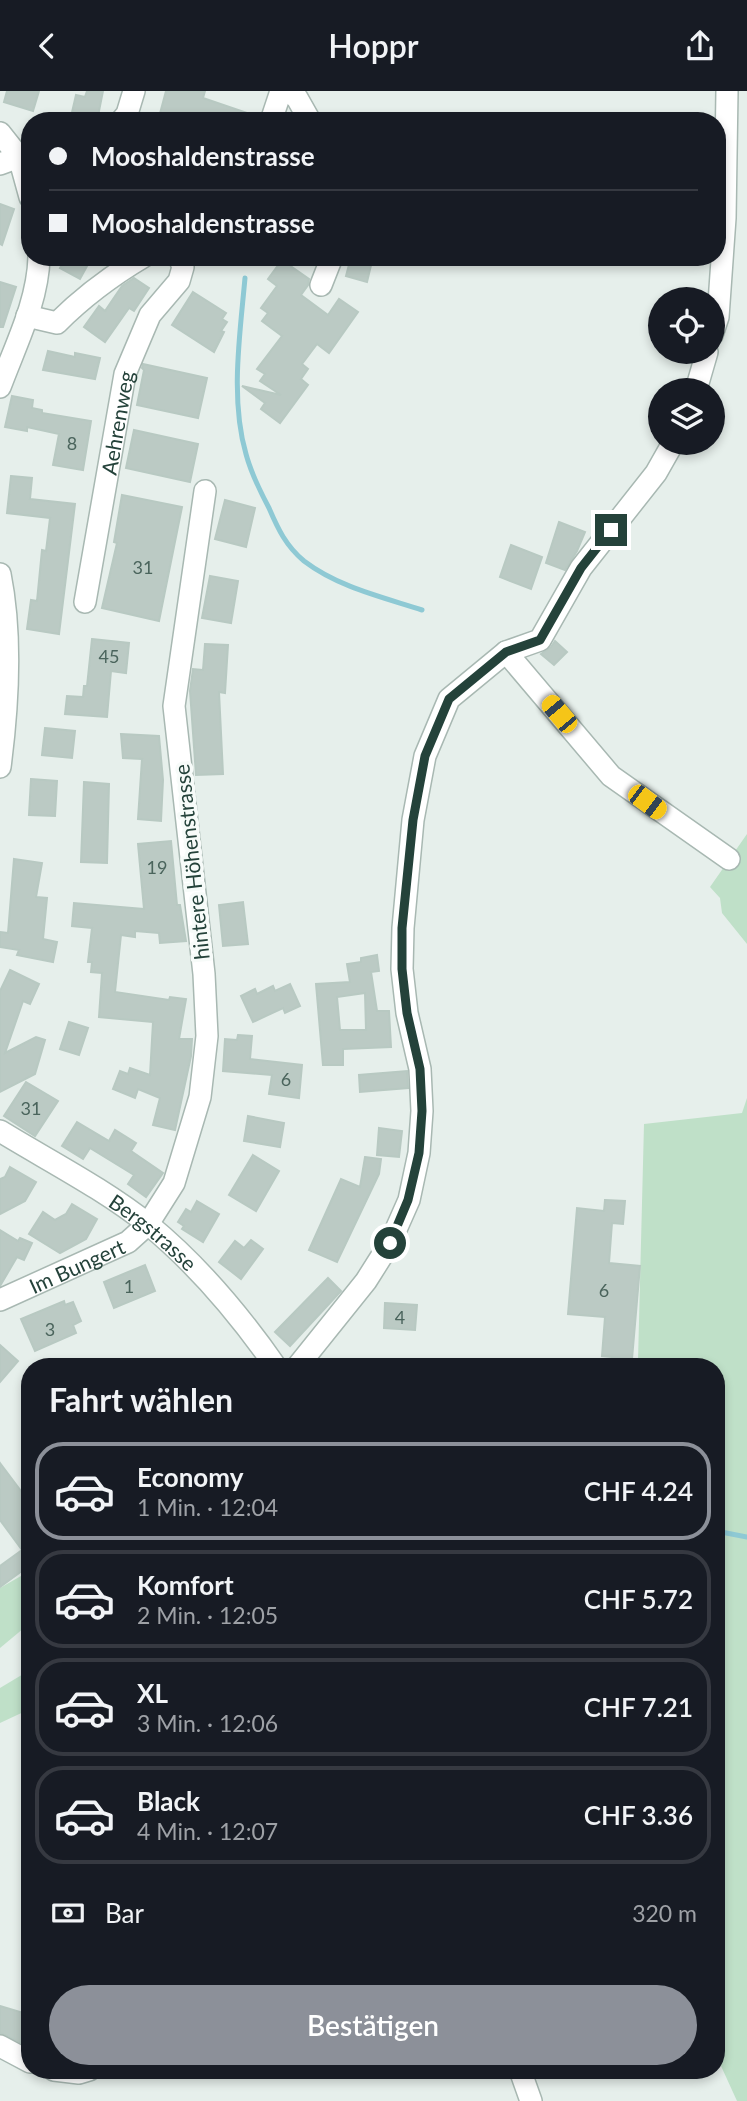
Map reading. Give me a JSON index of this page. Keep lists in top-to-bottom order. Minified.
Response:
{"streets":{"street":["Aehrenweg","hintere Höhenstrasse","Bergstrasse","Im Bungert"]},"crossings":[["hintere Höhenstrasse","Bergstrasse"],["hintere Höhenstrasse","Im Bungert"],["Bergstrasse","Im Bungert"]],"house_numbers":["8","31","45","19","6","31","1","6","4","3"],"page":{"header":"Hoppr","banner":["Mooshaldenstrasse","Mooshaldenstrasse"],"heading":"Fahrt wählen","list":[{"name":"Economy","note":"1 Min. · 12:04","value":"CHF 4.24"},{"name":"Komfort","note":"2 Min. · 12:05","value":"CHF 5.72"},{"name":"XL","note":"3 Min. · 12:06","value":"CHF 7.21"},{"name":"Black","note":"4 Min. · 12:07","value":"CHF 3.36"}],"pay":["Bar","320 m"],"buttons":"Bestätigen"}}
